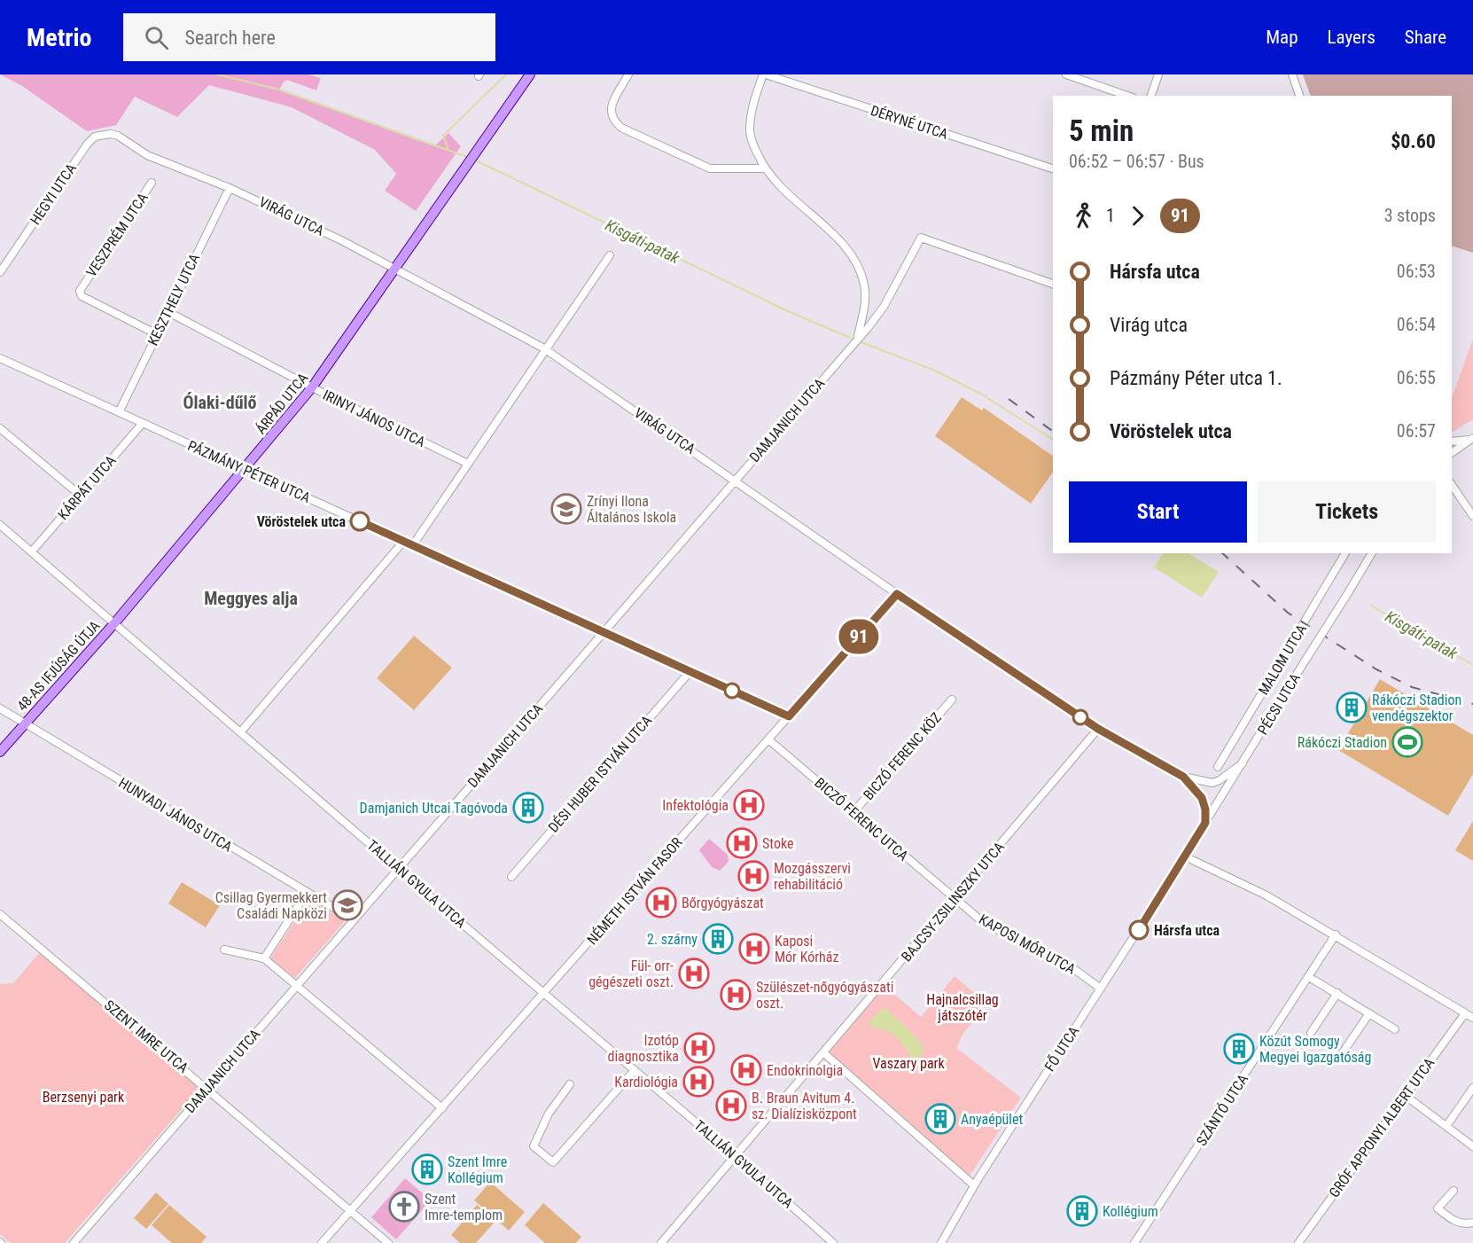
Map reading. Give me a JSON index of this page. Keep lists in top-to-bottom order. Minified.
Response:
{"streets":{"main road":["ÁRPÁD UTCA","48-AS IFJÚSÁG ÚTJA"],"street":["DÉRYNÉ UTCA","HEGYI UTCA","VIRÁG UTCA","VESZPRÉM UTCA","KESZTHELY UTCA","IRINYI JÁNOS UTCA","DAMJANICH UTCA","PÁZMÁNY PÉTER UTCA","KÁRPÁT UTCA","MALOM UTCA","PÉCSI UTCA","BICZÓ FERENC KÖZ","DÉSI HUBER ISTVÁN UTCA","HUNYADI JÁNOS UTCA","BICZÓ FERENC UTCA","TALLIÁN GYULA UTCA","NÉMETH ISTVÁN FASOR","BAJCSY-ZSILINSZKY UTCA","KAPOSI MÓR UTCA","SZENT IMRE UTCA","FŐ UTCA","SZÁNTÓ UTCA","GRÓF APPONYI ALBERT UTCA"]},"crossings":[["HEGYI UTCA","VIRÁG UTCA"],["VIRÁG UTCA","KESZTHELY UTCA"],["VIRÁG UTCA","ÁRPÁD UTCA"],["VIRÁG UTCA","DAMJANICH UTCA"],["VIRÁG UTCA","PÉCSI UTCA"],["VIRÁG UTCA","NÉMETH ISTVÁN FASOR"],["VIRÁG UTCA","BAJCSY-ZSILINSZKY UTCA"],["VESZPRÉM UTCA","KESZTHELY UTCA"],["KESZTHELY UTCA","IRINYI JÁNOS UTCA"],["KESZTHELY UTCA","PÁZMÁNY PÉTER UTCA"],["ÁRPÁD UTCA","IRINYI JÁNOS UTCA"],["ÁRPÁD UTCA","PÁZMÁNY PÉTER UTCA"],["ÁRPÁD UTCA","48-AS IFJÚSÁG ÚTJA"],["ÁRPÁD UTCA","TALLIÁN GYULA UTCA"],["DAMJANICH UTCA","PÁZMÁNY PÉTER UTCA"],["DAMJANICH UTCA","HUNYADI JÁNOS UTCA"],["DAMJANICH UTCA","TALLIÁN GYULA UTCA"],["DAMJANICH UTCA","SZENT IMRE UTCA"],["PÁZMÁNY PÉTER UTCA","KÁRPÁT UTCA"],["PÁZMÁNY PÉTER UTCA","DÉSI HUBER ISTVÁN UTCA"],["PÁZMÁNY PÉTER UTCA","NÉMETH ISTVÁN FASOR"],["KÁRPÁT UTCA","TALLIÁN GYULA UTCA"],["48-AS IFJÚSÁG ÚTJA","HUNYADI JÁNOS UTCA"],["48-AS IFJÚSÁG ÚTJA","TALLIÁN GYULA UTCA"],["PÉCSI UTCA","FŐ UTCA"],["BICZÓ FERENC KÖZ","BICZÓ FERENC UTCA"],["BICZÓ FERENC UTCA","NÉMETH ISTVÁN FASOR"],["BICZÓ FERENC UTCA","BAJCSY-ZSILINSZKY UTCA"],["BICZÓ FERENC UTCA","KAPOSI MÓR UTCA"],["TALLIÁN GYULA UTCA","NÉMETH ISTVÁN FASOR"],["TALLIÁN GYULA UTCA","BAJCSY-ZSILINSZKY UTCA"],["NÉMETH ISTVÁN FASOR","SZENT IMRE UTCA"],["BAJCSY-ZSILINSZKY UTCA","KAPOSI MÓR UTCA"],["KAPOSI MÓR UTCA","FŐ UTCA"]],"districts":["Ólaki-dűlő","Meggyes alja"],"water":["Kisgáti-patak"],"parks":["Hajnalcsillag játszótér","Vaszary park","Berzsenyi park"],"places":{"school or university":["Zrínyi Ilona Általános Iskola","Csillag Gyermekkert Családi Napközi"],"other":["Vöröstelek utca","Hársfa utca"],"building":["Rákóczi Stadion vendégszektor","Damjanich Utcai Tagóvoda","2. szárny","Közút Somogy Megyei Igazgatóság","Anyaépület","Szent Imre Kollégium","Kollégium"],"sports":["Rákóczi Stadion"],"hospital":["Infektológia","Stoke","Mozgásszervi rehabilitáció","Bőrgyógyászat","Kaposi Mór Kórház","Fül- orr- gégészeti oszt.","Szülészet-nőgyógyászati oszt.","Izotóp diagnosztika","Endokrinolgia","Kardiológia","B. Braun Avitum 4. sz. Dialízisközpont"],"church":["Szent Imre-templom"]},"lines":["bus line 91"],"page":{"header":"Metrio","search":"Search here","nav":["Map","Layers","Share"],"on_map":"91","heading":["5 min","06:52 – 06:57 · Bus","$0.60"],"legs":["1","91","3 stops"],"list":[{"name":"Hársfa utca","value":"06:53"},{"name":"Virág utca","value":"06:54"},{"name":"Pázmány Péter utca 1.","value":"06:55"},{"name":"Vöröstelek utca","value":"06:57"}],"buttons":["Start","Tickets"]}}
